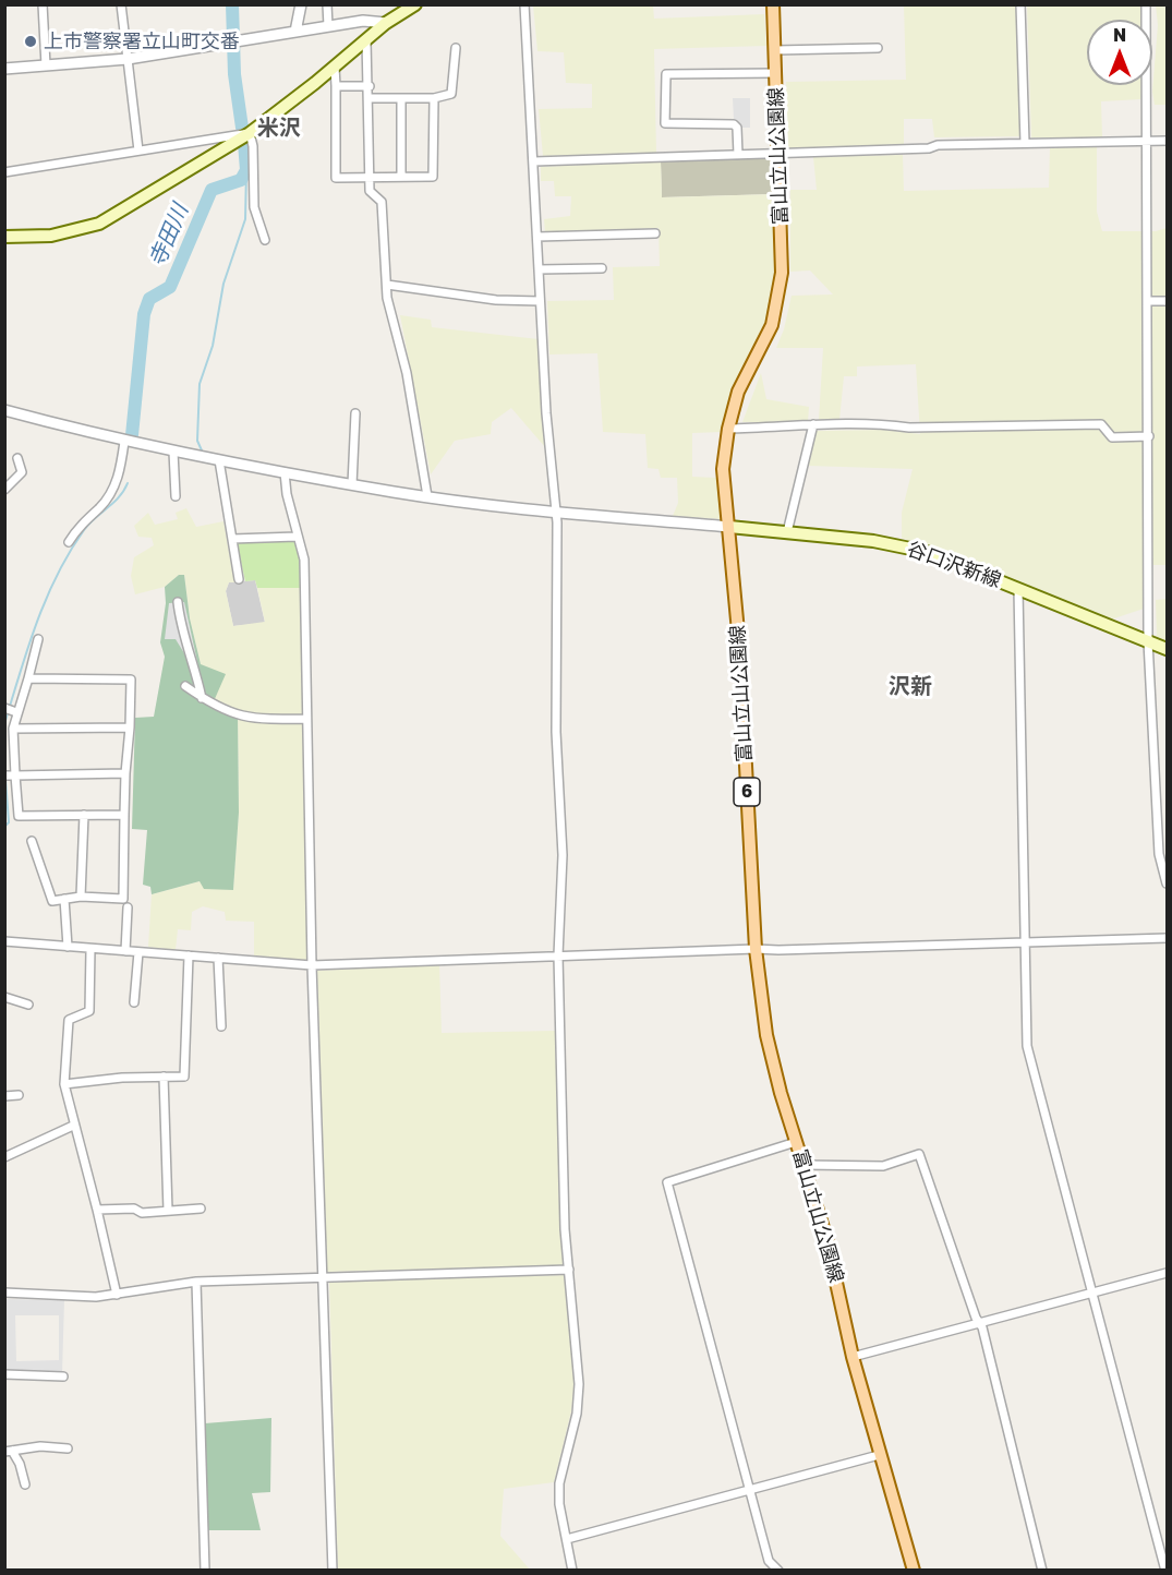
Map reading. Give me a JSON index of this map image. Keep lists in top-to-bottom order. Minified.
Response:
{"streets":{"main road":["富山立山公園線","谷口沢新線","6"]},"crossings":[["富山立山公園線","谷口沢新線"]],"districts":["米沢","沢新"],"water":["寺田川"],"places":["上市警察署立山町交番"],"north":"top"}
